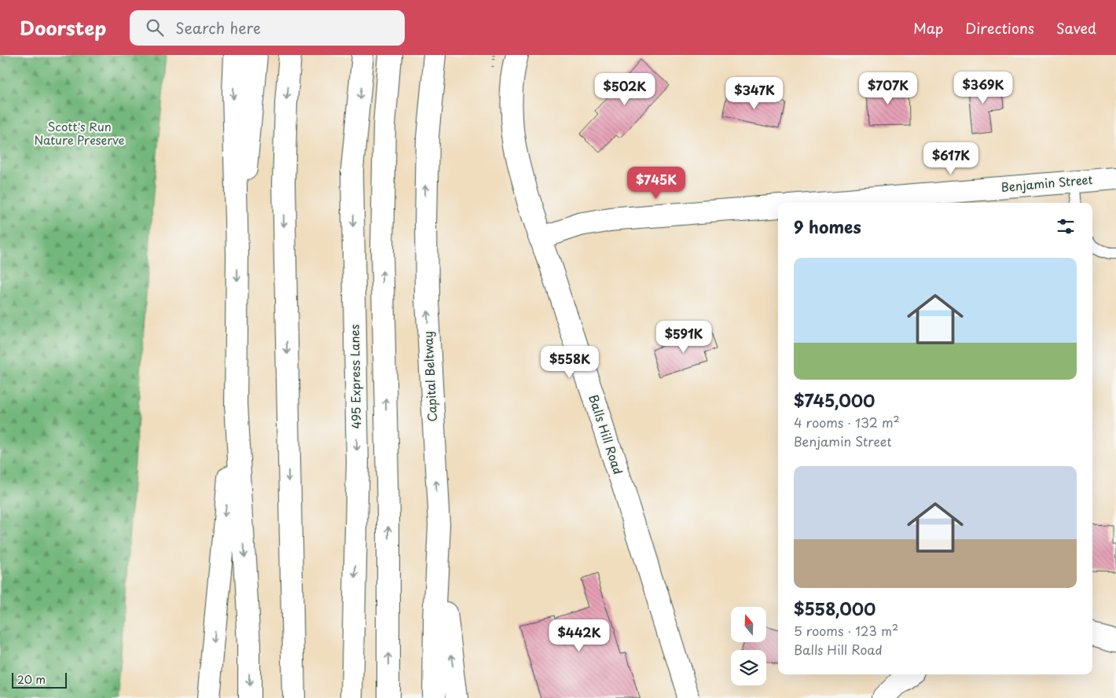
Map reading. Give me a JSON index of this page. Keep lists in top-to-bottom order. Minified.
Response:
{"streets":{"main road":["Benjamin Street","495 Express Lanes","Capital Beltway","Balls Hill Road"]},"parks":["Scott's Run Nature Preserve"],"scale_bar":"20 m","north":"top","page":{"header":"Doorstep","search":"Search here","nav":["Map","Directions","Saved"],"price":["$369K","$707K","$502K","$347K","$617K","$745K","$591K","$558K","$442K"],"heading":"9 homes","list":[{"name":"$745,000","note":"4 rooms · 132 m² · Benjamin Street"},{"name":"$558,000","note":"5 rooms · 123 m² · Balls Hill Road"}],"scale":"20 m"}}
